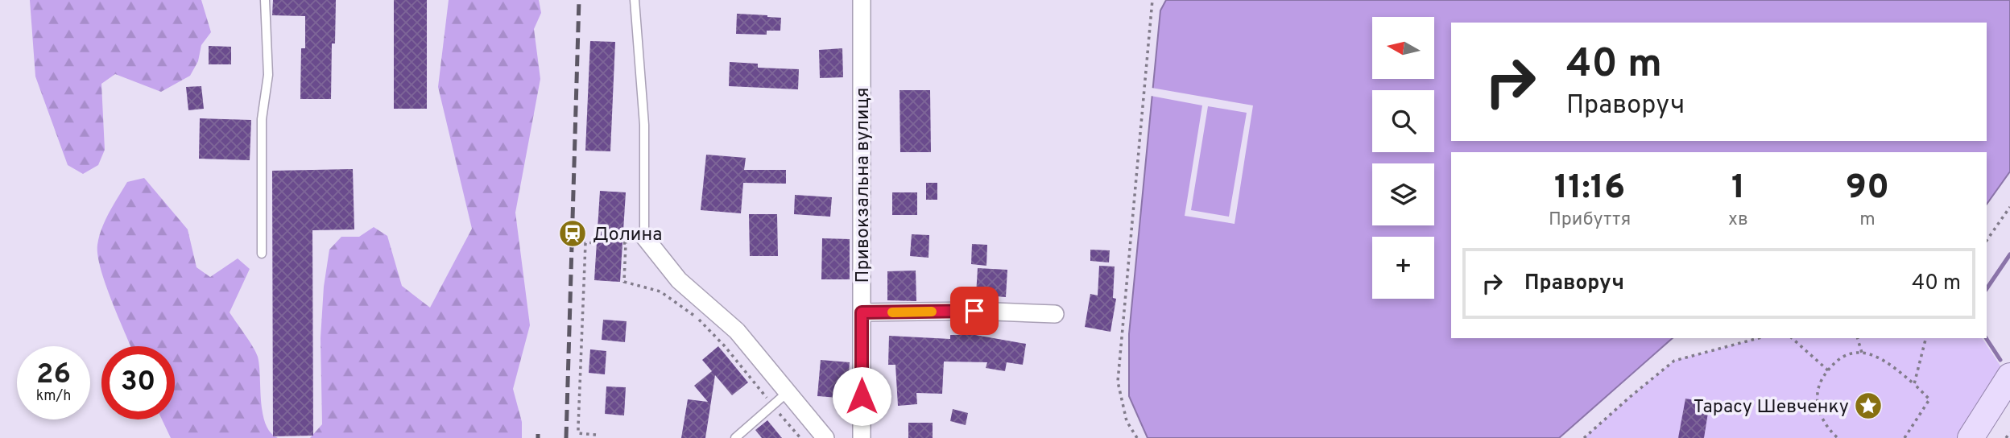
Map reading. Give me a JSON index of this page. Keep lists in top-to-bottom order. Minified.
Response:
{"streets":{"street":["Привокзальна вулиця"]},"places":{"station":["Долина"],"place":["Тарасу Шевченку"]},"north":"left","page":{"map_buttons":"+","turn":["40 m","Праворуч"],"eta":["11:16","Прибуття","1","хв","90","m"],"list":[{"name":"Праворуч","value":"40 m"}],"speed":"26 km/h","limit":"30"}}
